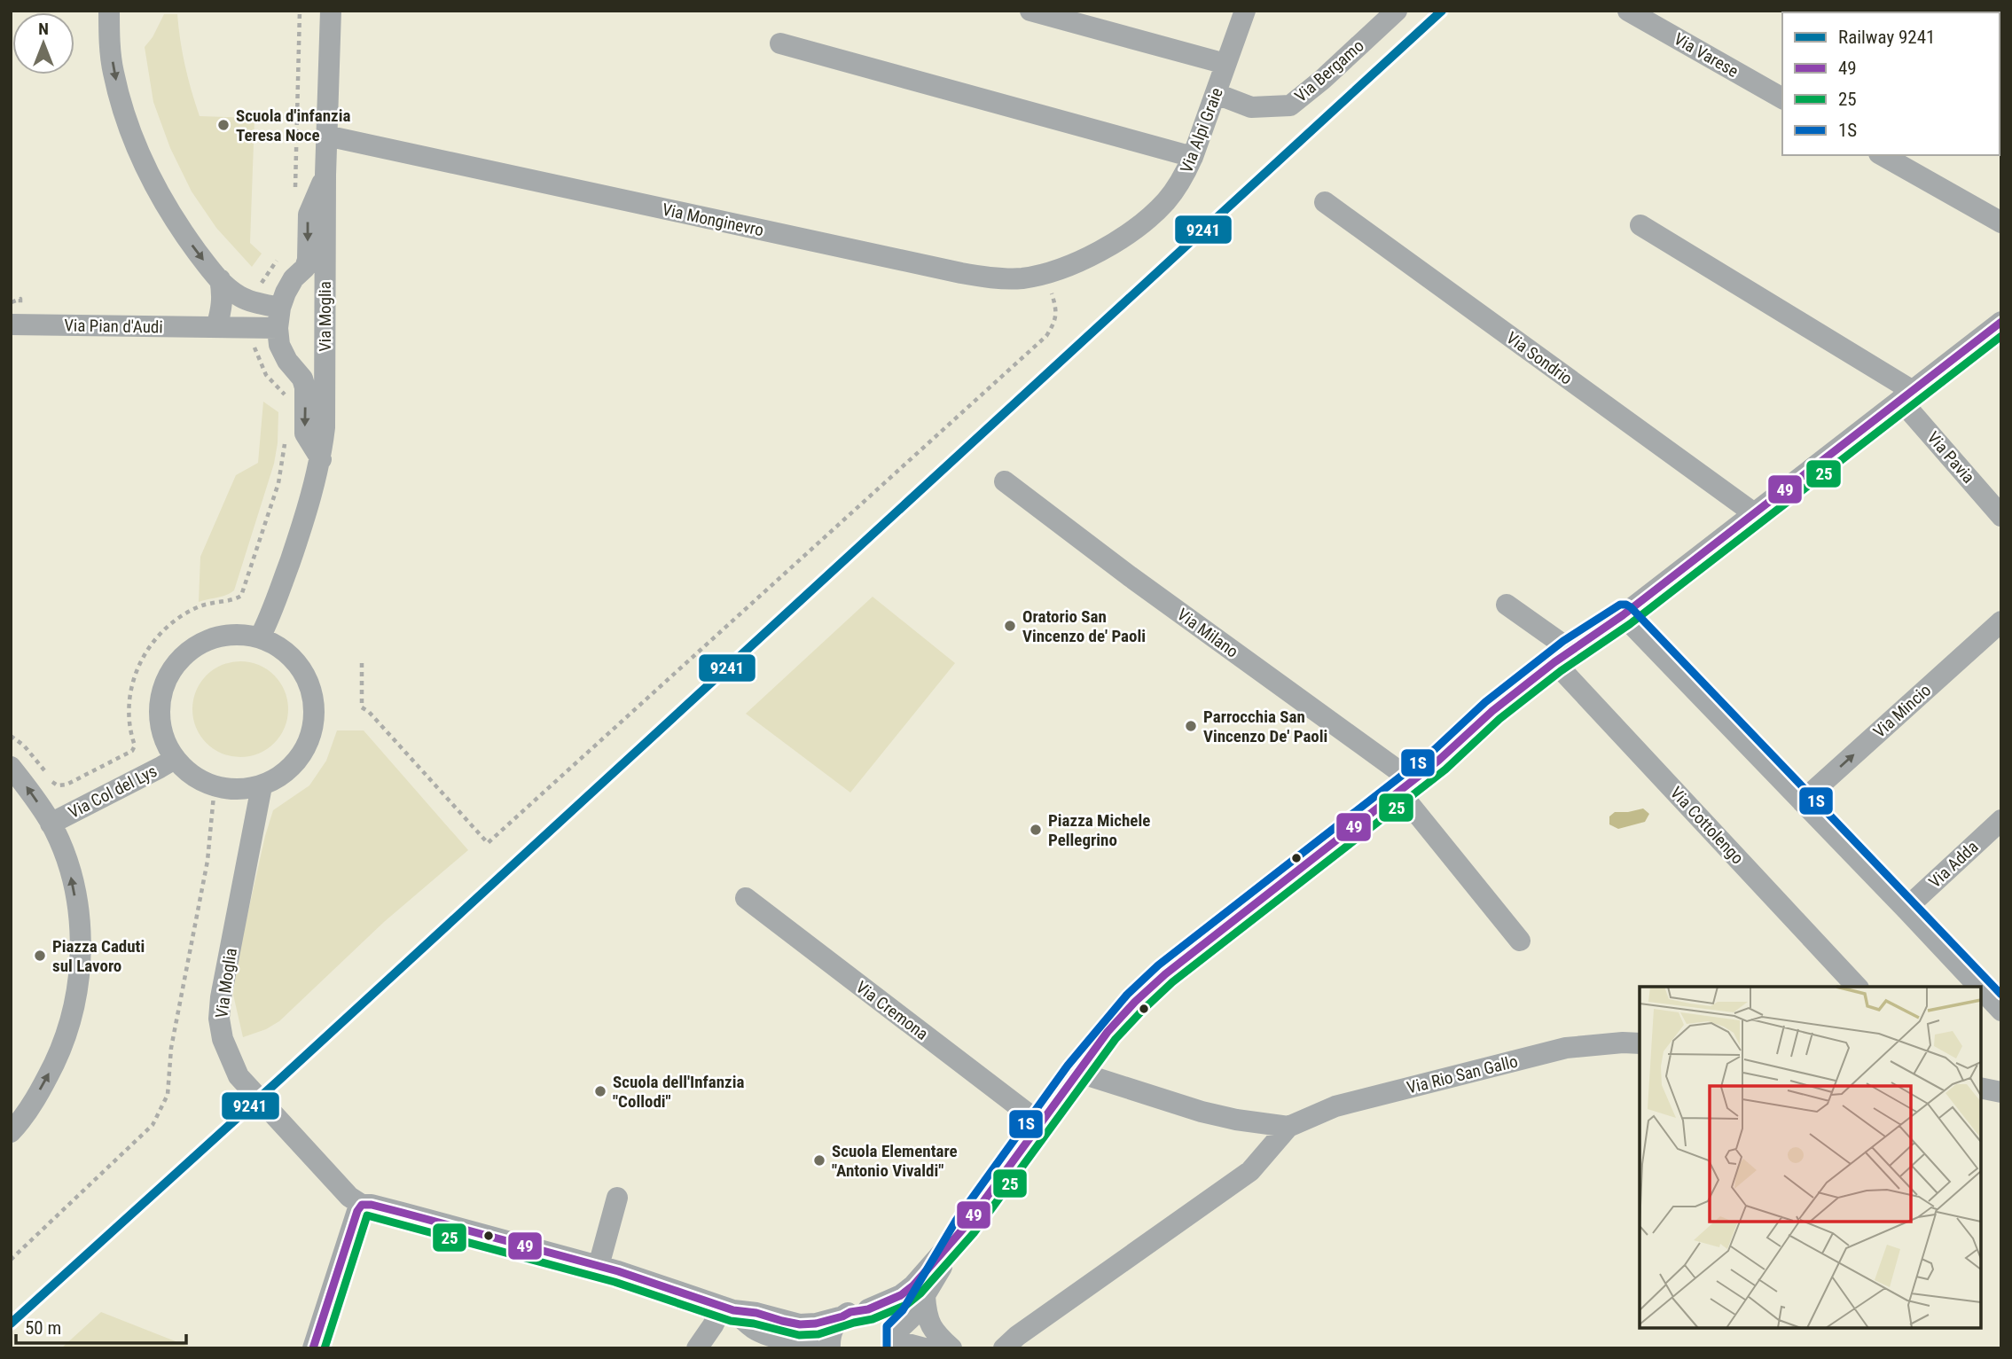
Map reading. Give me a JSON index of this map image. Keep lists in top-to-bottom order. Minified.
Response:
{"streets":{"street":["Via Varese","Via Bergamo","Via Alpi Graie","Via Monginevro","Via Moglia","Via Pian d'Audi","Via Sondrio","Via Pavia","Via Milano","Via Mincio","Via Col del Lys","Via Cottolengo","Via Adda","Via Cremona","Via Rio San Gallo"]},"crossings":[["Via Bergamo","Via Alpi Graie"],["Via Alpi Graie","Via Monginevro"],["Via Monginevro","Via Moglia"],["Via Moglia","Via Pian d'Audi"],["Via Moglia","Via Col del Lys"]],"one_way":["Via Mincio","Via Col del Lys"],"places":["Scuola d'infanzia Teresa Noce","Oratorio San Vincenzo de' Paoli","Parrocchia San Vincenzo De' Paoli","Piazza Michele Pellegrino","Piazza Caduti sul Lavoro","Scuola dell'Infanzia \"Collodi\"","Scuola Elementare \"Antonio Vivaldi\""],"lines":["rail line 9241","transit line 49","transit line 25","transit line 1S"],"legend":["Railway 9241","49","25","1S"],"scale_bar":"50 m","north":"top"}
